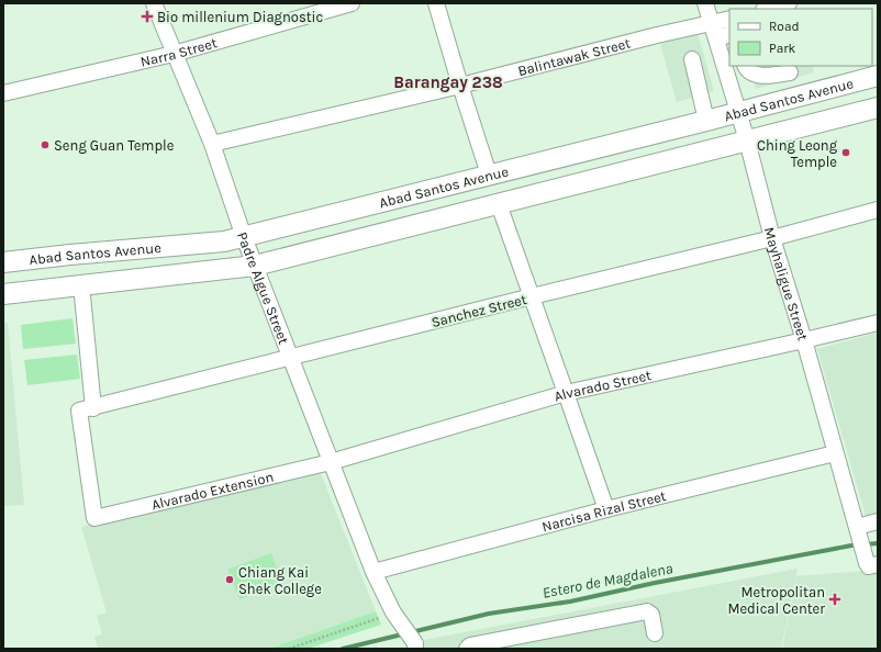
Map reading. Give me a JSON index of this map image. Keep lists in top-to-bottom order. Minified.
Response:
{"streets":{"main road":["Abad Santos Avenue"],"street":["Narra Street","Balintawak Street","Mayhaligue Street","Padre Algue Street","Sanchez Street","Alvarado Street","Alvarado Extension","Narcisa Rizal Street"]},"crossings":[["Narra Street","Padre Algue Street"],["Balintawak Street","Mayhaligue Street"],["Balintawak Street","Padre Algue Street"],["Abad Santos Avenue","Mayhaligue Street"],["Abad Santos Avenue","Padre Algue Street"],["Mayhaligue Street","Sanchez Street"],["Mayhaligue Street","Alvarado Street"],["Mayhaligue Street","Narcisa Rizal Street"],["Padre Algue Street","Sanchez Street"],["Padre Algue Street","Alvarado Street"],["Padre Algue Street","Alvarado Extension"],["Padre Algue Street","Narcisa Rizal Street"],["Sanchez Street","Alvarado Extension"],["Alvarado Street","Alvarado Extension"]],"districts":["Barangay 238"],"water":["Estero de Magdalena"],"places":{"health":["Bio millenium Diagnostic","Metropolitan Medical Center"],"other":["Seng Guan Temple","Ching Leong Temple","Chiang Kai Shek College"]},"legend":["Road","Park"]}
